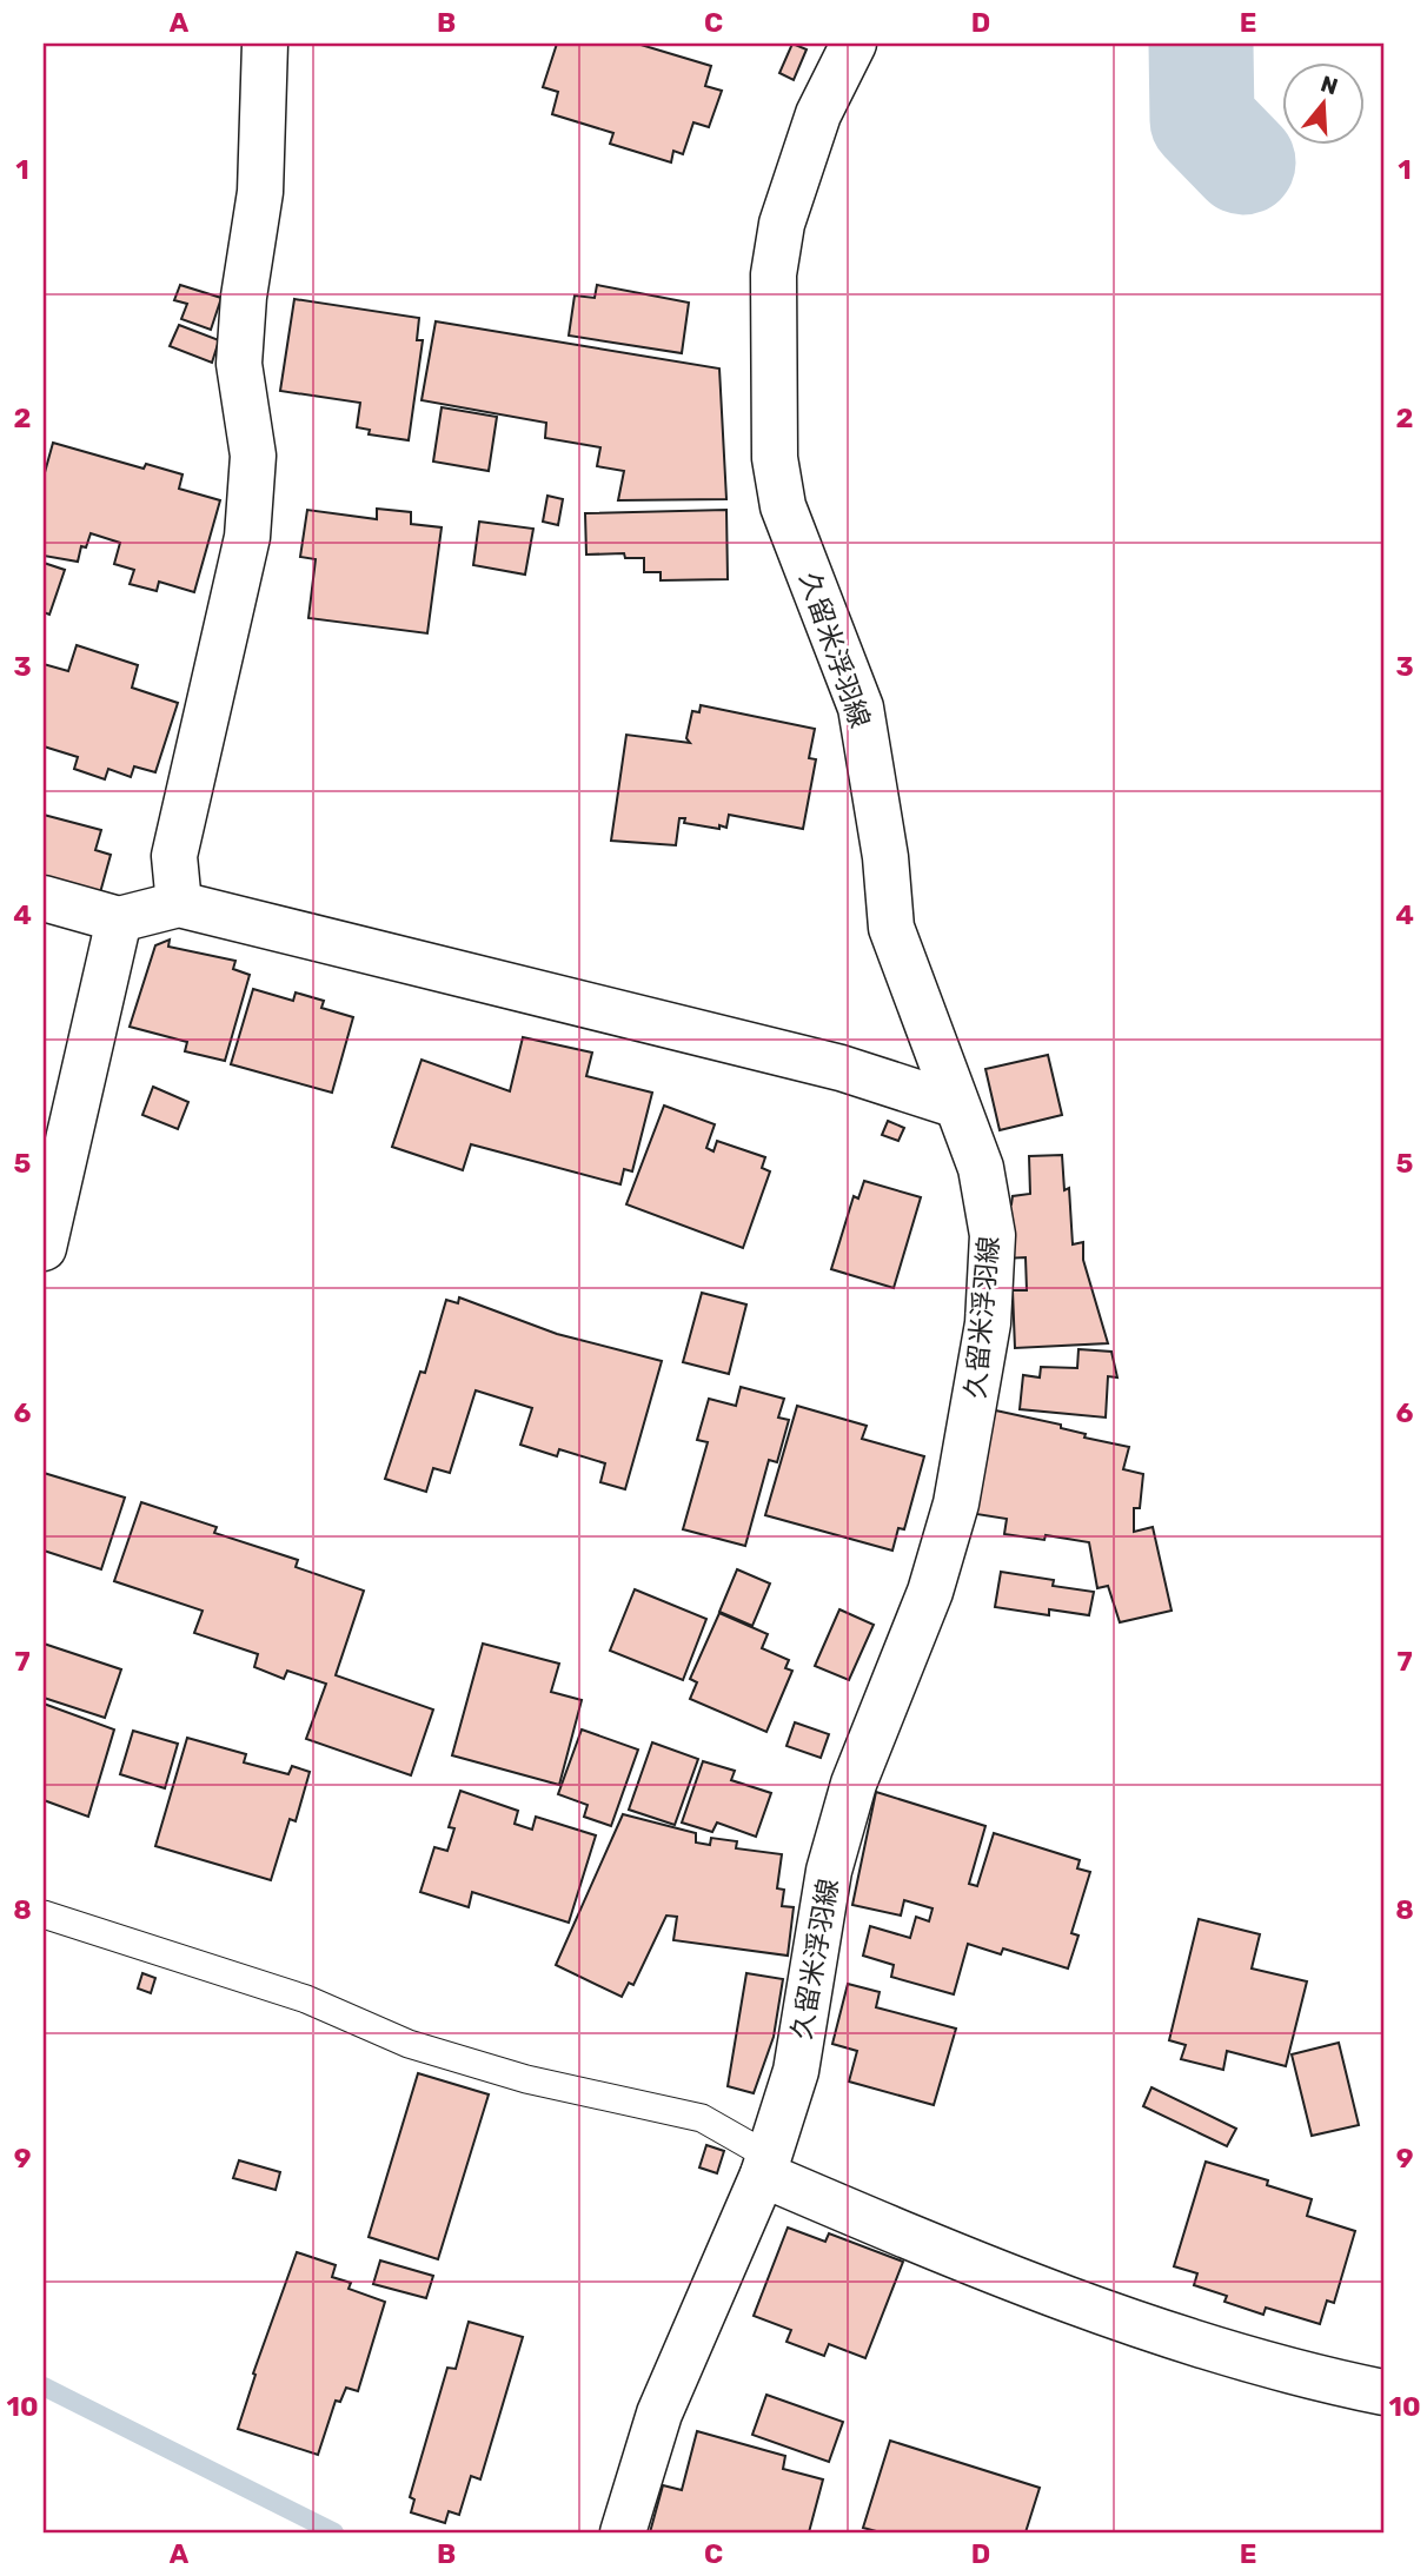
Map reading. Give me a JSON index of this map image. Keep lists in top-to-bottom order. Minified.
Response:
{"streets":{"street":["久留米浮羽線"]},"north":"top","grid":{"columns":["A","B","C","D","E"],"rows":["1","2","3","4","5","6","7","8","9","10"]}}
